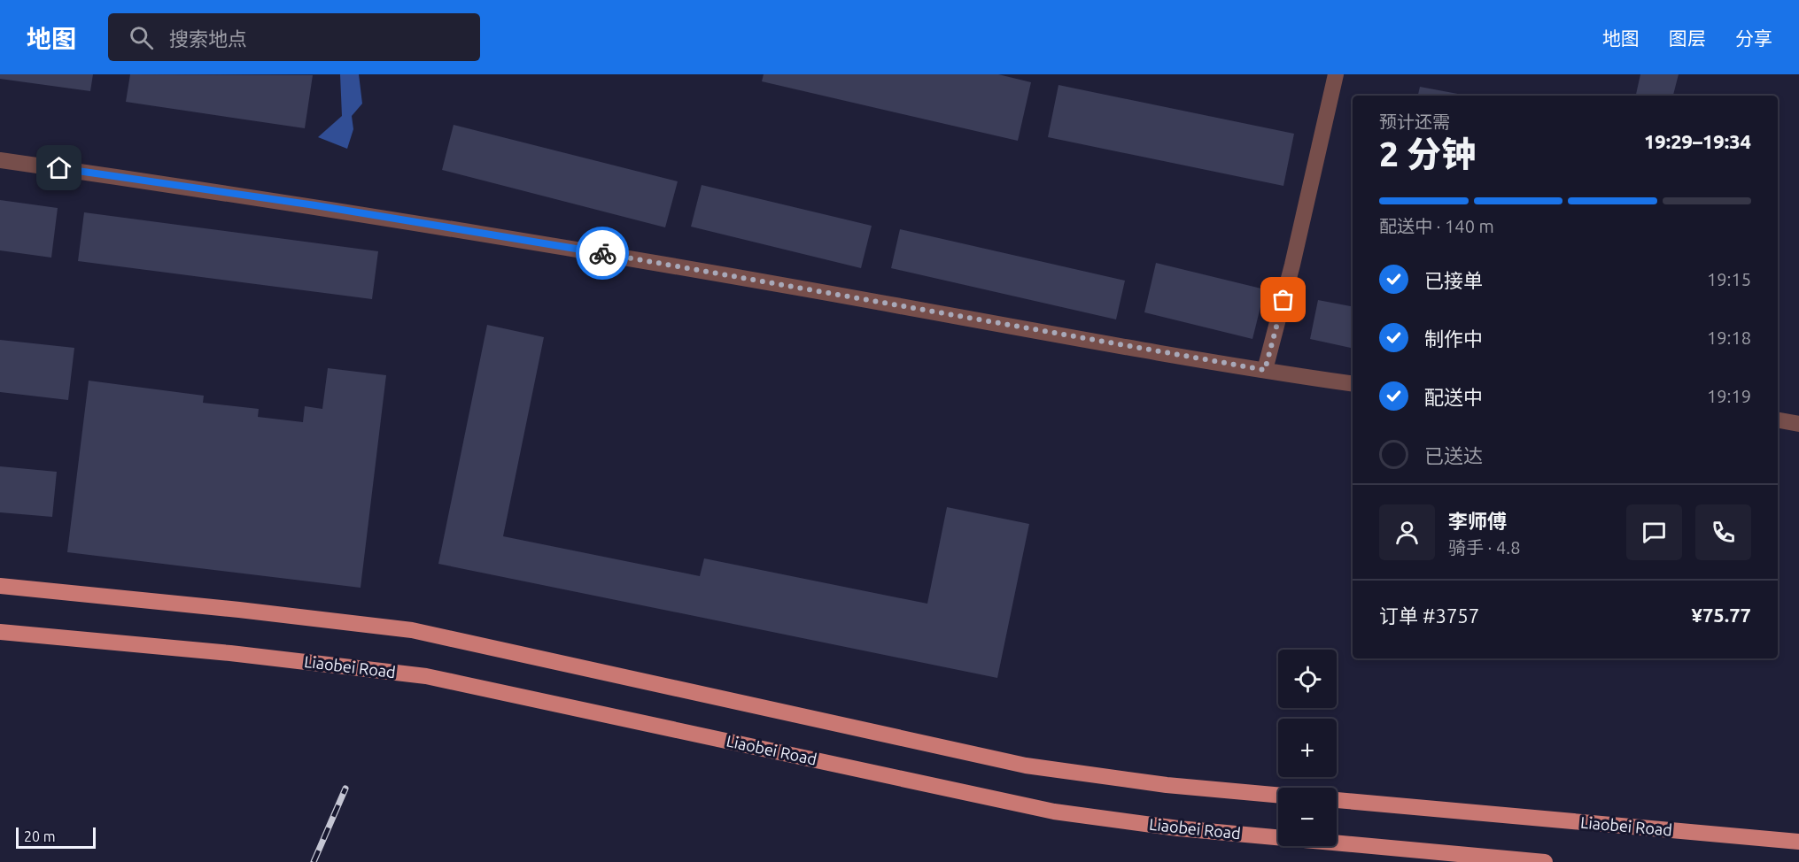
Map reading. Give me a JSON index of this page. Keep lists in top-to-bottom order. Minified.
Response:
{"streets":{"main road":["Liaobei Road"]},"scale_bar":"20 m","page":{"header":"地图","search":"搜索地点","nav":["地图","图层","分享"],"heading":["2 分钟","预计还需","19:29–19:34"],"panel":["李师傅","骑手 · 4.8","订单 #3757","¥75.77"],"bar":"配送中 · 140 m","list":[["已接单","19:15"],["制作中","19:18"],["配送中","19:19"],"已送达"],"map_buttons":["+","−"],"scale":"20 m"}}
